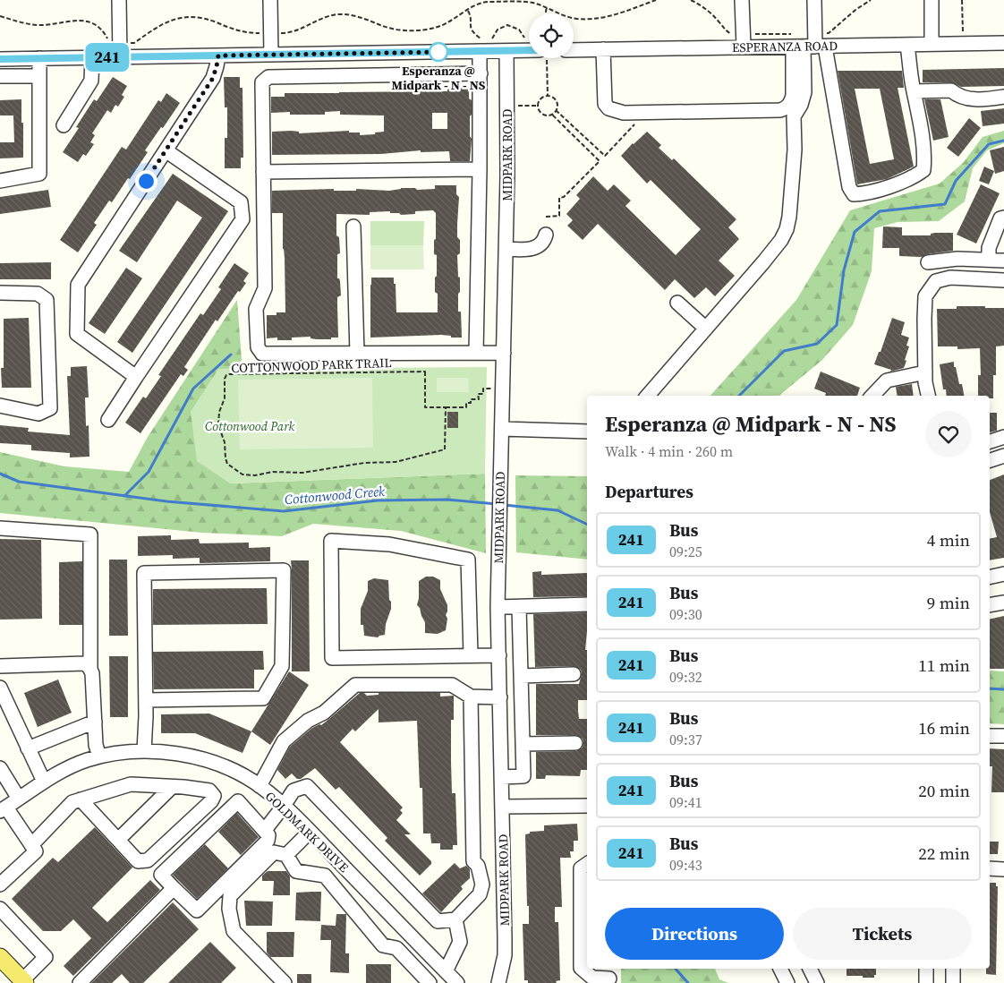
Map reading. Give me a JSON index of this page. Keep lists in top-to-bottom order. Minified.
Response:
{"streets":{"street":["ESPERANZA ROAD","MIDPARK ROAD","GOLDMARK DRIVE"],"path":["COTTONWOOD PARK TRAIL"]},"water":["Cottonwood Creek"],"parks":["Cottonwood Park"],"places":["Esperanza @ Midpark - N - NS"],"lines":["bus line 241"],"page":{"on_map":"241","heading":[["Esperanza @ Midpark - N - NS","Walk · 4 min · 260 m"],"Departures"],"list":[{"mark":"241","name":"Bus","note":"09:25","value":"4 min"},{"mark":"241","name":"Bus","note":"09:30","value":"9 min"},{"mark":"241","name":"Bus","note":"09:32","value":"11 min"},{"mark":"241","name":"Bus","note":"09:37","value":"16 min"},{"mark":"241","name":"Bus","note":"09:41","value":"20 min"},{"mark":"241","name":"Bus","note":"09:43","value":"22 min"}],"buttons":["Directions","Tickets"]}}
